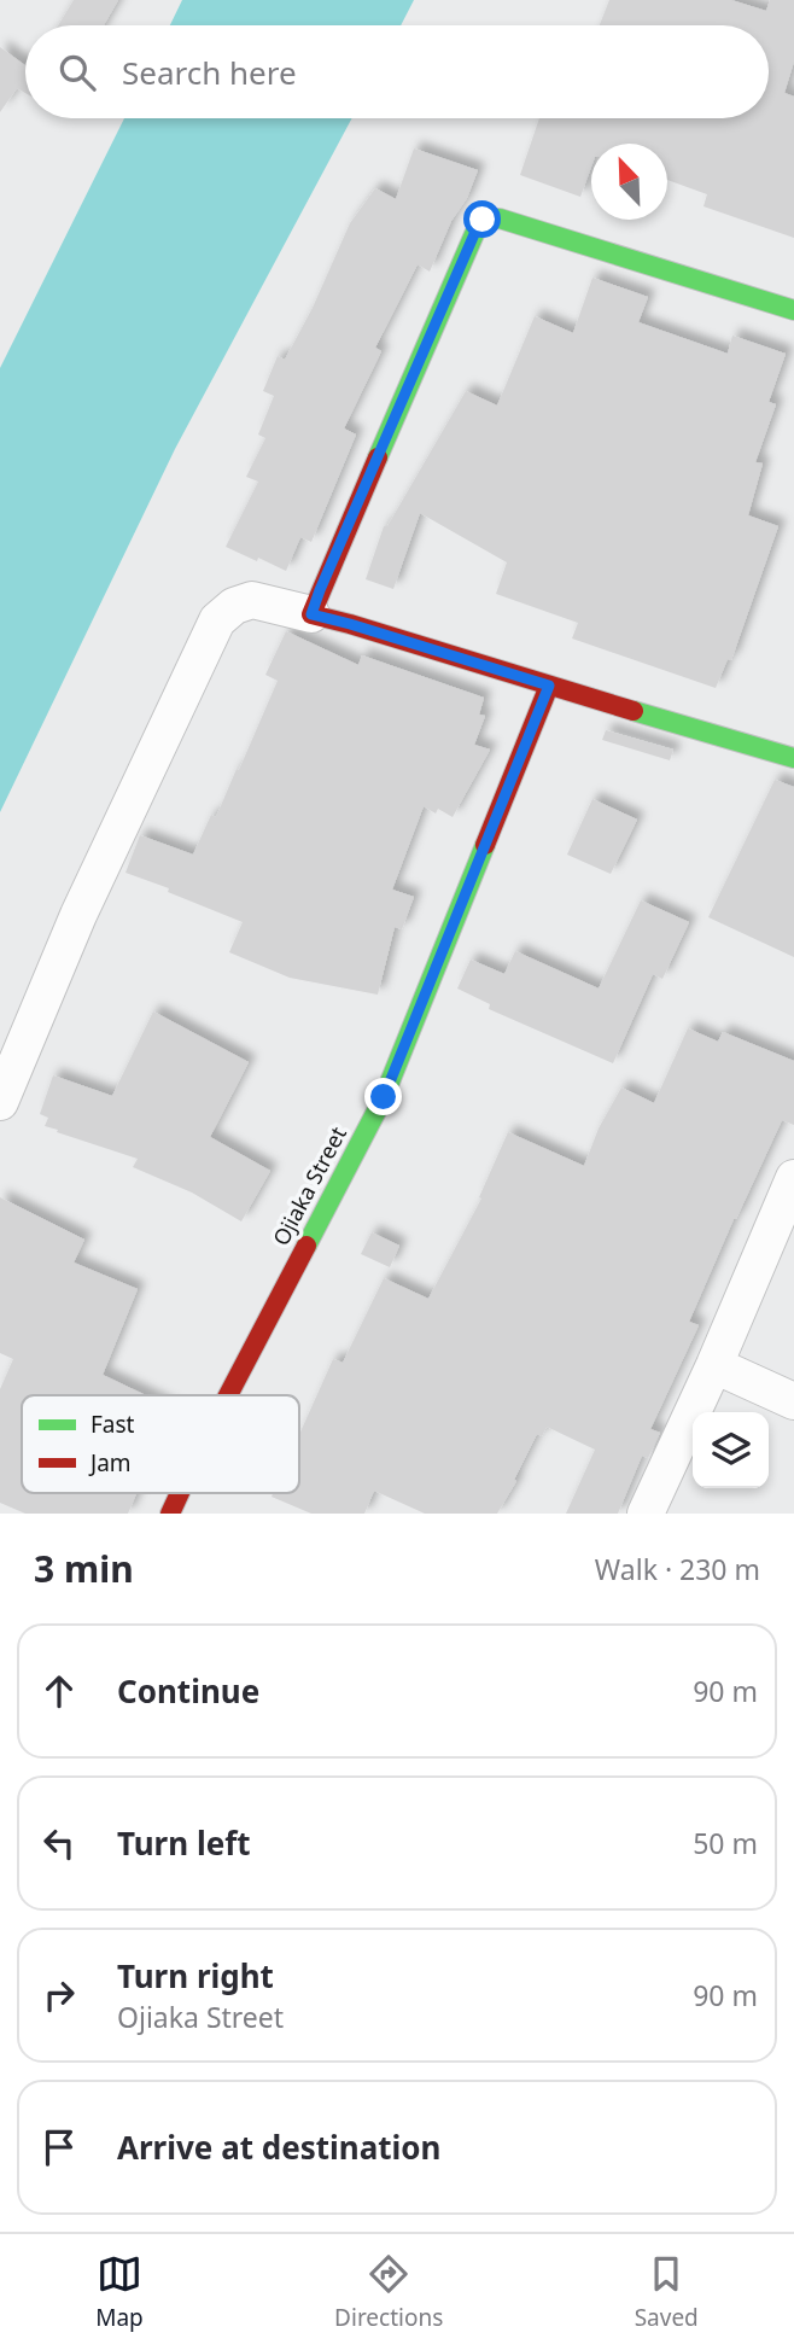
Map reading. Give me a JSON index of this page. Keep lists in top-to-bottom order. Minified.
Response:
{"streets":{"street":["Ojiaka Street"]},"legend":["Fast","Jam"],"north":"top left","page":{"search":"Search here","heading":["3 min","Walk · 230 m"],"list":[["Continue","90 m"],["Turn left","50 m"],["Turn right","Ojiaka Street","90 m"],"Arrive at destination"],"nav":["Map","Directions","Saved"]}}
